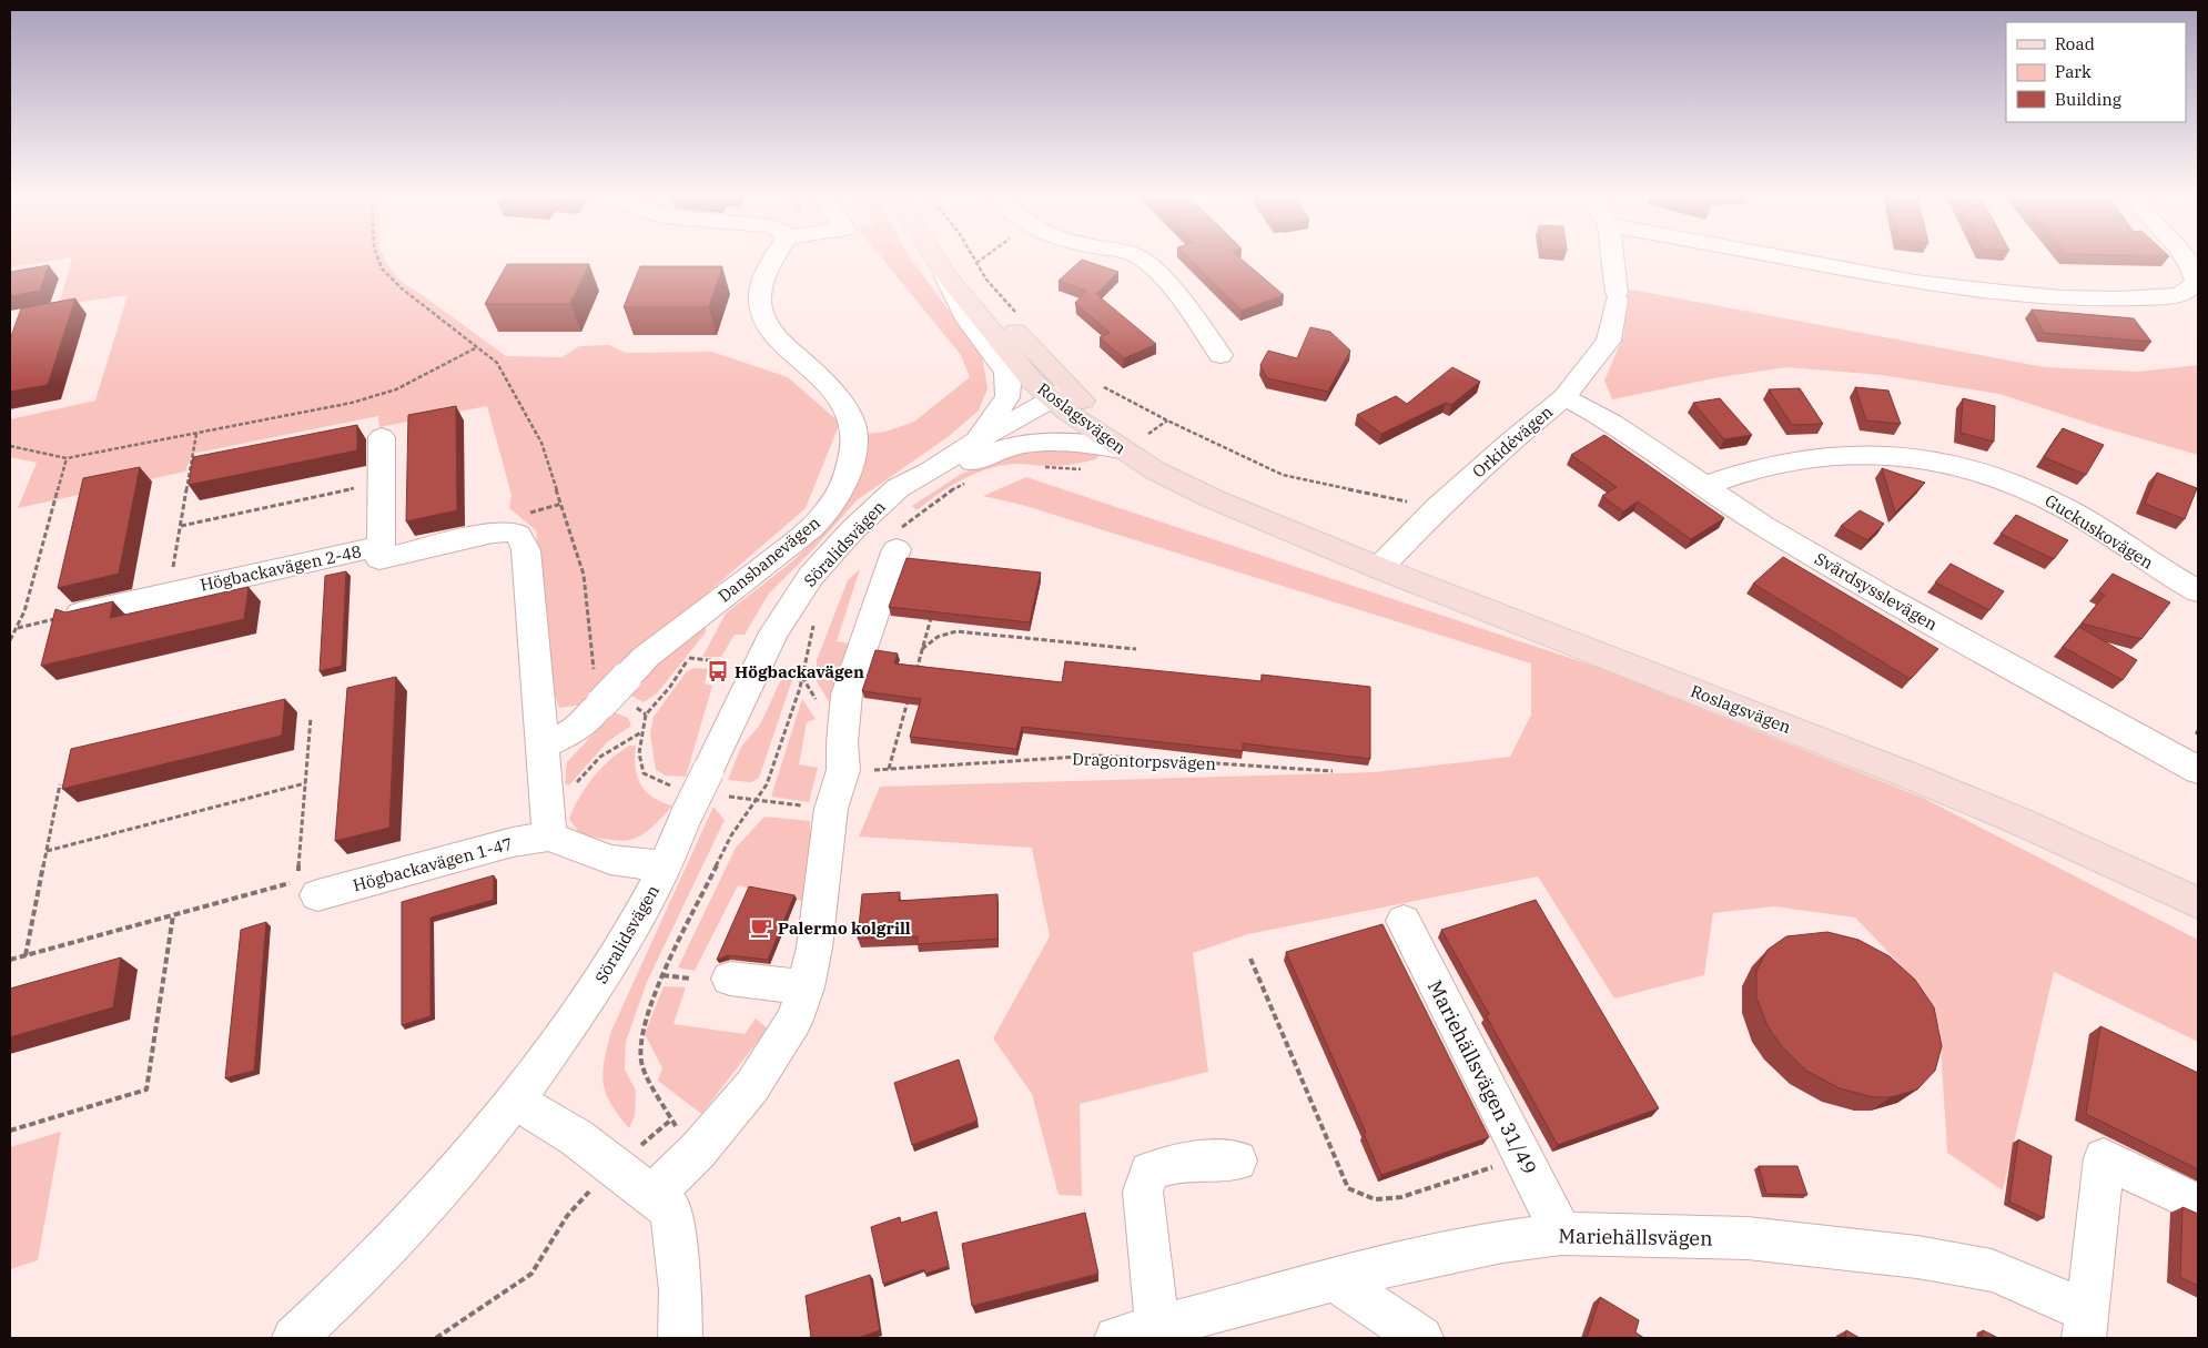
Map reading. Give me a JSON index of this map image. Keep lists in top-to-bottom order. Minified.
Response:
{"streets":{"main road":["Roslagsvägen"],"street":["Orkidévägen","Guckuskovägen","Söralidsvägen","Dansbanevägen","Högbackavägen 2-48","Svärdsysslevägen","Högbackavägen 1-47","Mariehällsvägen 31/49","Mariehällsvägen"],"path":["Dragontorpsvägen"]},"crossings":[["Roslagsvägen","Orkidévägen"],["Roslagsvägen","Söralidsvägen"],["Orkidévägen","Svärdsysslevägen"],["Guckuskovägen","Svärdsysslevägen"],["Dansbanevägen","Högbackavägen 2-48"],["Mariehällsvägen 31/49","Mariehällsvägen"]],"places":{"bus stop":["Högbackavägen"],"cafe":["Palermo kolgrill"]},"legend":["Road","Park","Building"]}
